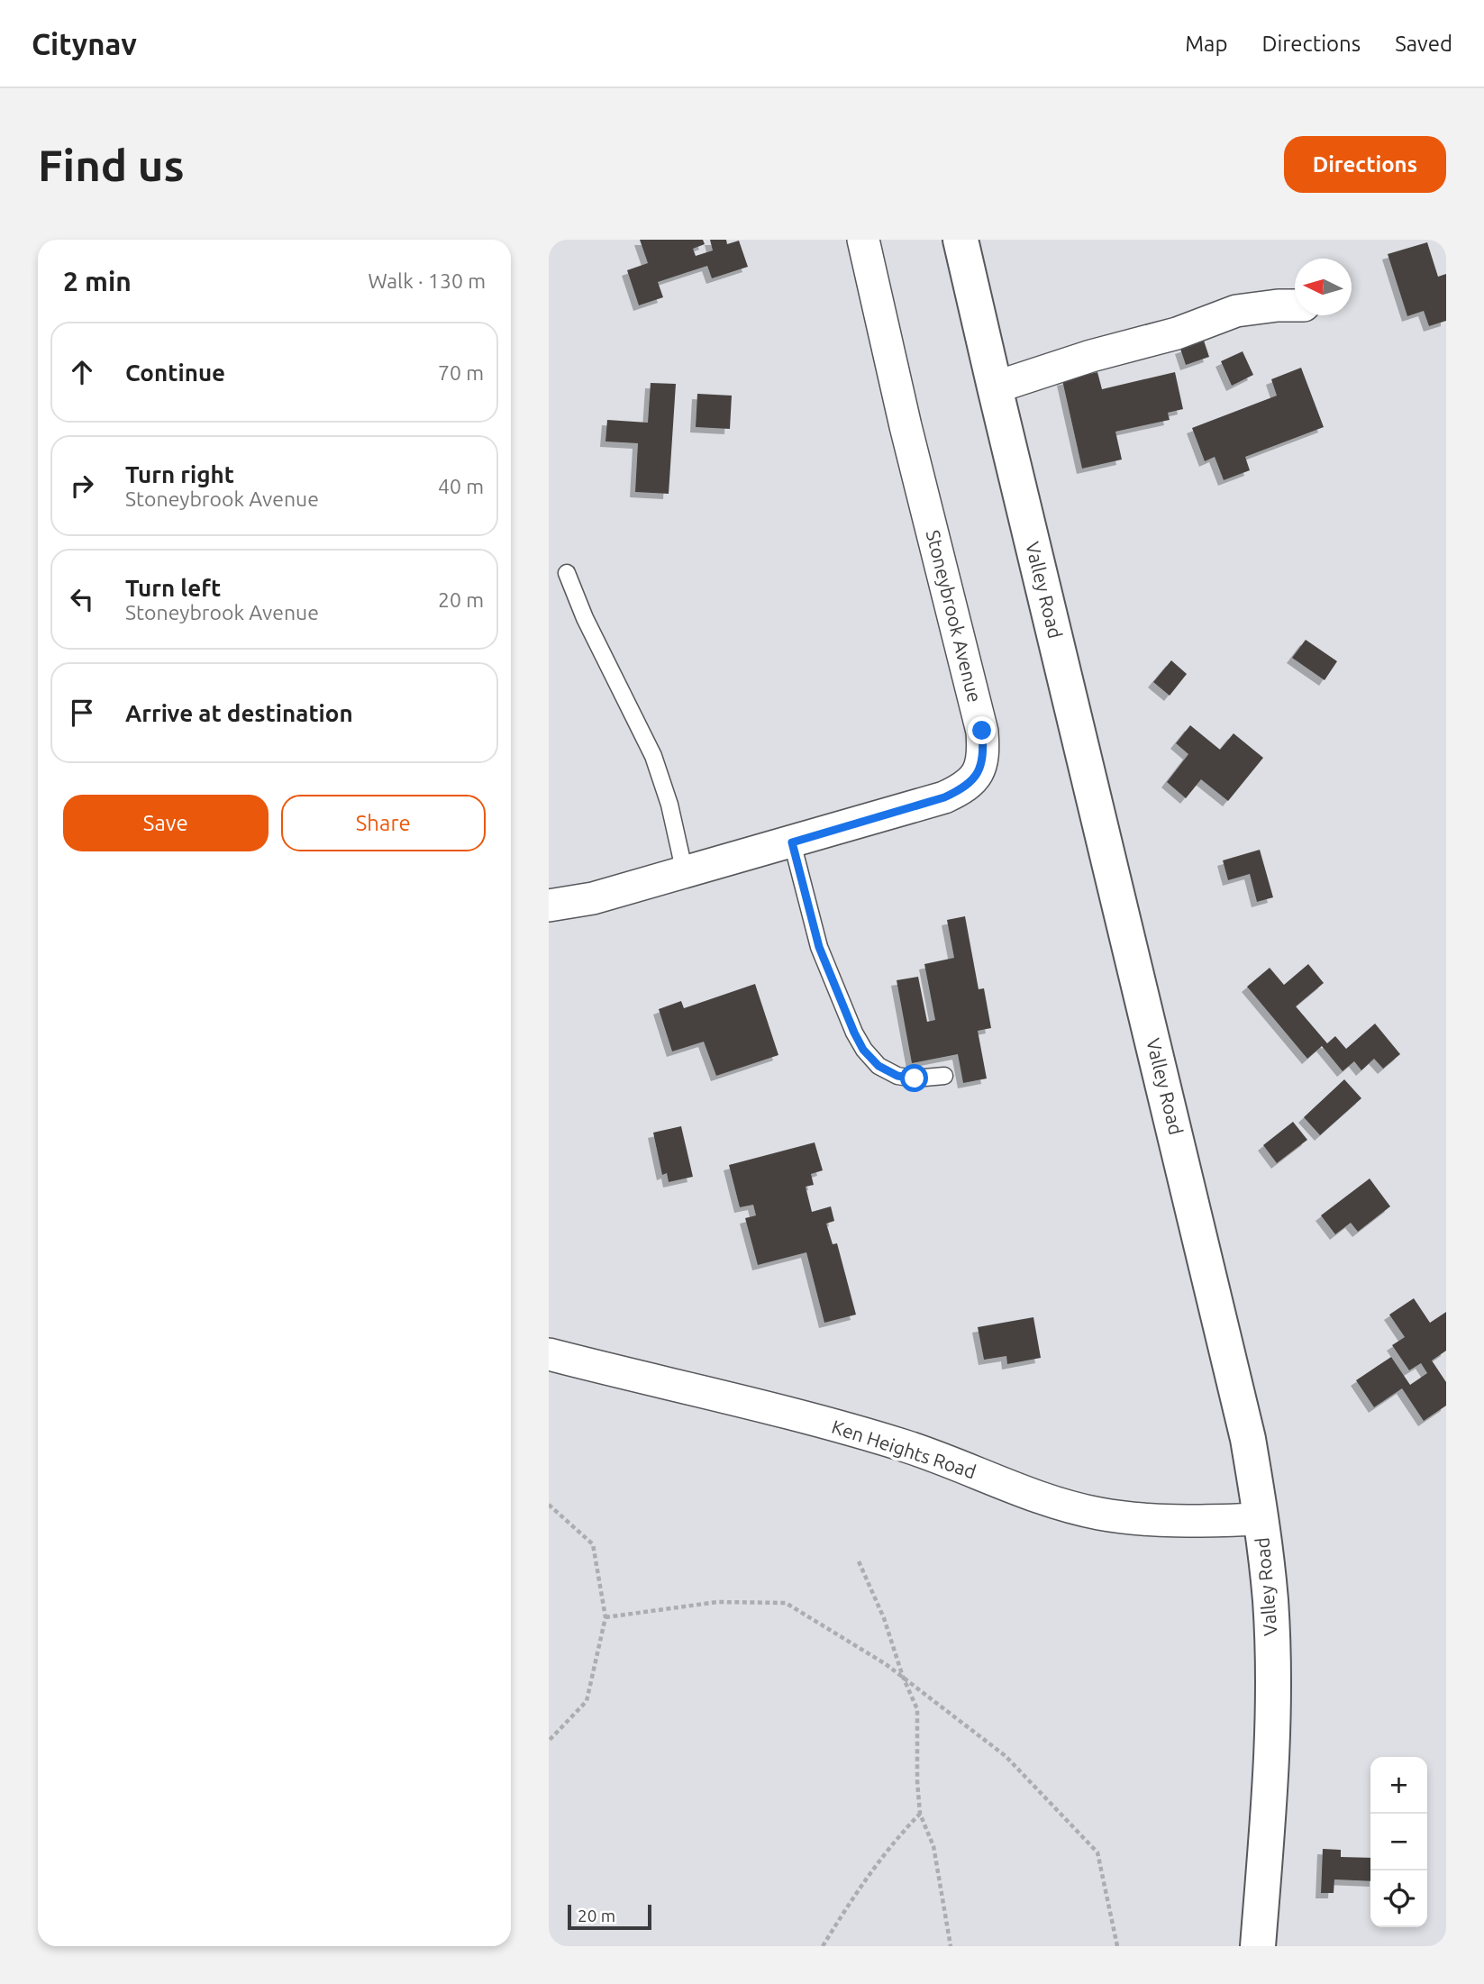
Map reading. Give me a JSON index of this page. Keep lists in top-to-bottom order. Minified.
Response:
{"streets":{"street":["Valley Road","Stoneybrook Avenue","Ken Heights Road"]},"crossings":[["Valley Road","Ken Heights Road"]],"scale_bar":"20 m","north":"left","page":{"header":"Citynav","nav":["Map","Directions","Saved"],"buttons":["Directions",["Save","Share"]],"title":"Find us","heading":["2 min","Walk · 130 m"],"list":[["Continue","70 m"],["Turn right","Stoneybrook Avenue","40 m"],["Turn left","Stoneybrook Avenue","20 m"],"Arrive at destination"],"map_buttons":["+","−"],"scale":"20 m"}}
